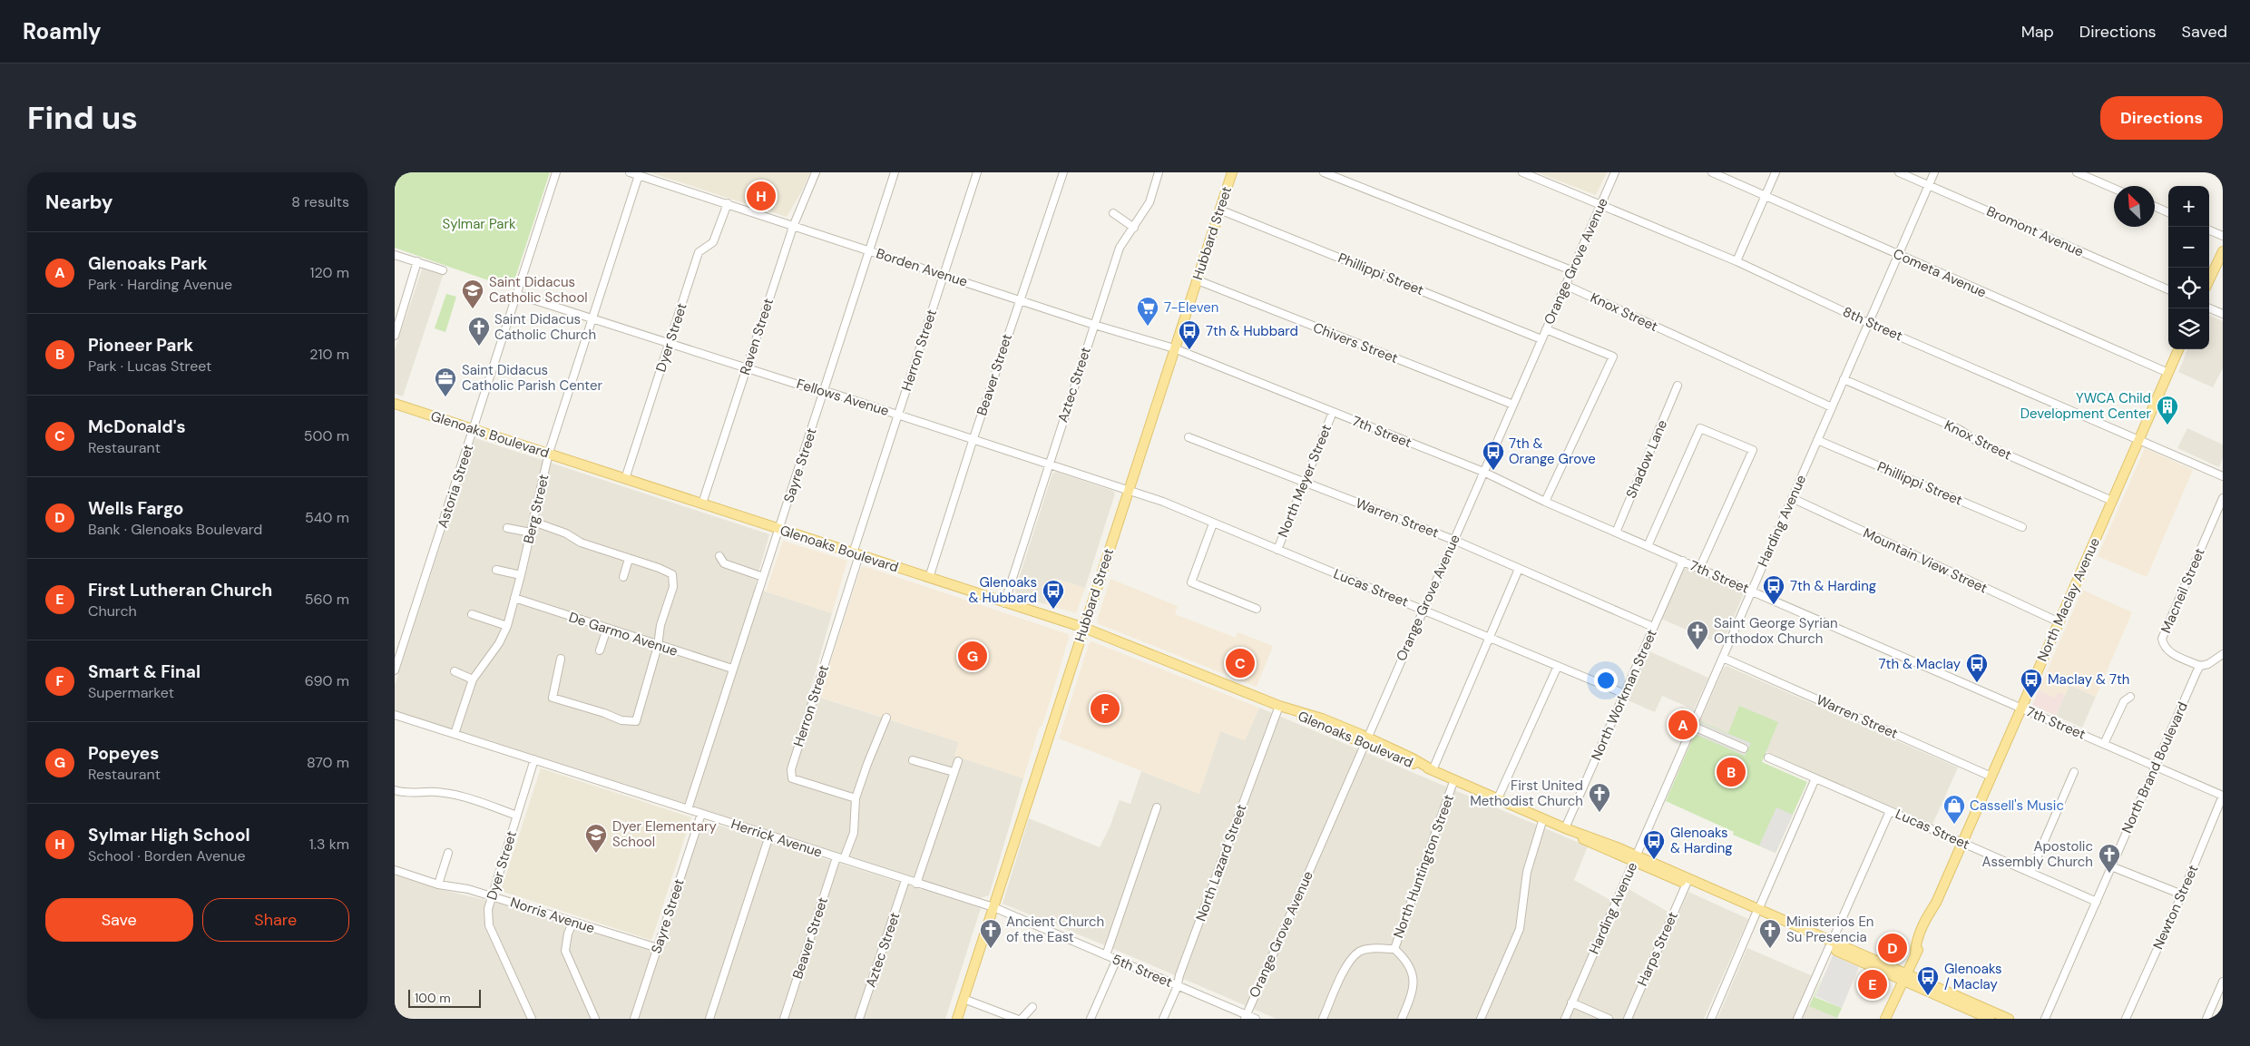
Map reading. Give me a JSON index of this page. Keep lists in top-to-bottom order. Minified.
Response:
{"streets":{"main road":["Hubbard Street","Glenoaks Boulevard","North Maclay Avenue"],"street":["Bromont Avenue","Orange Grove Avenue","Borden Avenue","Cometa Avenue","Phillippi Street","Knox Street","8th Street","Raven Street","Dyer Street","Chivers Street","Herron Street","Beaver Street","Aztec Street","Fellows Avenue","7th Street","Shadow Lane","Sayre Street","North Meyer Street","Astoria Street","Berg Street","Warren Street","Harding Avenue","Mountain View Street","Lucas Street","Macneil Street","De Garmo Avenue","North Workman Street","North Brand Boulevard","Herrick Avenue","North Lazard Street","North Huntington Street","Newton Street","Norris Avenue","Harps Street","5th Street"]},"crossings":[["Bromont Avenue","Harding Avenue"],["Hubbard Street","Borden Avenue"],["Hubbard Street","Phillippi Street"],["Hubbard Street","Chivers Street"],["Hubbard Street","Fellows Avenue"],["Hubbard Street","Glenoaks Boulevard"],["Hubbard Street","Herrick Avenue"],["Orange Grove Avenue","Phillippi Street"],["Orange Grove Avenue","Knox Street"],["Orange Grove Avenue","8th Street"],["Orange Grove Avenue","Chivers Street"],["Orange Grove Avenue","7th Street"],["Orange Grove Avenue","Glenoaks Boulevard"],["Orange Grove Avenue","Warren Street"],["Orange Grove Avenue","Lucas Street"],["Orange Grove Avenue","5th Street"],["Borden Avenue","Raven Street"],["Borden Avenue","Dyer Street"],["Borden Avenue","Herron Street"],["Borden Avenue","Beaver Street"],["Borden Avenue","Aztec Street"],["Borden Avenue","7th Street"],["Borden Avenue","Sayre Street"],["Borden Avenue","Berg Street"],["Cometa Avenue","Harding Avenue"],["Cometa Avenue","North Maclay Avenue"],["Phillippi Street","Harding Avenue"],["Knox Street","Harding Avenue"],["Knox Street","North Maclay Avenue"],["8th Street","Harding Avenue"],["8th Street","North Maclay Avenue"],["Raven Street","Fellows Avenue"],["Raven Street","Glenoaks Boulevard"],["Dyer Street","Fellows Avenue"],["Dyer Street","Glenoaks Boulevard"],["Dyer Street","Herrick Avenue"],["Dyer Street","Norris Avenue"],["Herron Street","Beaver Street"],["Herron Street","Fellows Avenue"],["Herron Street","Glenoaks Boulevard"],["Beaver Street","Fellows Avenue"],["Beaver Street","Glenoaks Boulevard"],["Beaver Street","Herrick Avenue"],["Aztec Street","Fellows Avenue"],["Aztec Street","Glenoaks Boulevard"],["Aztec Street","Herrick Avenue"],["Fellows Avenue","Sayre Street"],["Fellows Avenue","Astoria Street"],["Fellows Avenue","Berg Street"],["Fellows Avenue","Lucas Street"],["7th Street","Shadow Lane"],["7th Street","North Meyer Street"],["7th Street","Harding Avenue"],["7th Street","North Maclay Avenue"],["7th Street","North Workman Street"],["7th Street","North Brand Boulevard"],["7th Street","Newton Street"],["Glenoaks Boulevard","Sayre Street"],["Glenoaks Boulevard","Astoria Street"],["Glenoaks Boulevard","Berg Street"],["Glenoaks Boulevard","Harding Avenue"],["Glenoaks Boulevard","North Maclay Avenue"],["Glenoaks Boulevard","North Workman Street"],["Glenoaks Boulevard","North Lazard Street"],["Glenoaks Boulevard","North Huntington Street"],["Glenoaks Boulevard","Harps Street"],["Sayre Street","De Garmo Avenue"],["Sayre Street","Herrick Avenue"],["Sayre Street","Norris Avenue"],["North Meyer Street","Warren Street"],["North Meyer Street","Lucas Street"],["Berg Street","De Garmo Avenue"],["Berg Street","Herrick Avenue"],["Warren Street","Harding Avenue"],["Warren Street","North Maclay Avenue"],["Warren Street","North Workman Street"],["Harding Avenue","Mountain View Street"],["Mountain View Street","North Maclay Avenue"],["Lucas Street","North Maclay Avenue"],["Lucas Street","North Workman Street"],["Lucas Street","North Brand Boulevard"],["Macneil Street","North Brand Boulevard"],["Herrick Avenue","5th Street"],["North Lazard Street","5th Street"]],"parks":["Sylmar Park"],"places":{"school or university":["Saint Didacus Catholic School","Dyer Elementary School"],"supermarket":["7-Eleven"],"church":["Saint Didacus Catholic Church","Saint George Syrian Orthodox Church","First United Methodist Church","Apostolic Assembly Church","Ancient Church of the East","Ministerios En Su Presencia"],"bus stop":["7th & Hubbard","7th & Orange Grove","7th & Harding","Glenoaks & Hubbard","7th & Maclay","Maclay & 7th","Glenoaks & Harding","Glenoaks / Maclay"],"office":["Saint Didacus Catholic Parish Center"],"building":["YWCA Child Development Center"],"shop":["Cassell's Music"]},"scale_bar":"100 m","north":"top left","page":{"header":"Roamly","nav":["Map","Directions","Saved"],"buttons":["Directions",["Save","Share"]],"title":"Find us","heading":["Nearby","8 results"],"pins":["H","G","C","F","A","B","D","E"],"map_buttons":["+","−"],"list":[{"mark":"A","name":"Glenoaks Park","note":"Park · Harding Avenue","value":"120 m"},{"mark":"B","name":"Pioneer Park","note":"Park · Lucas Street","value":"210 m"},{"mark":"C","name":"McDonald's","note":"Restaurant","value":"500 m"},{"mark":"D","name":"Wells Fargo","note":"Bank · Glenoaks Boulevard","value":"540 m"},{"mark":"E","name":"First Lutheran Church","note":"Church","value":"560 m"},{"mark":"F","name":"Smart & Final","note":"Supermarket","value":"690 m"},{"mark":"G","name":"Popeyes","note":"Restaurant","value":"870 m"},{"mark":"H","name":"Sylmar High School","note":"School · Borden Avenue","value":"1.3 km"}],"scale":"100 m"}}
